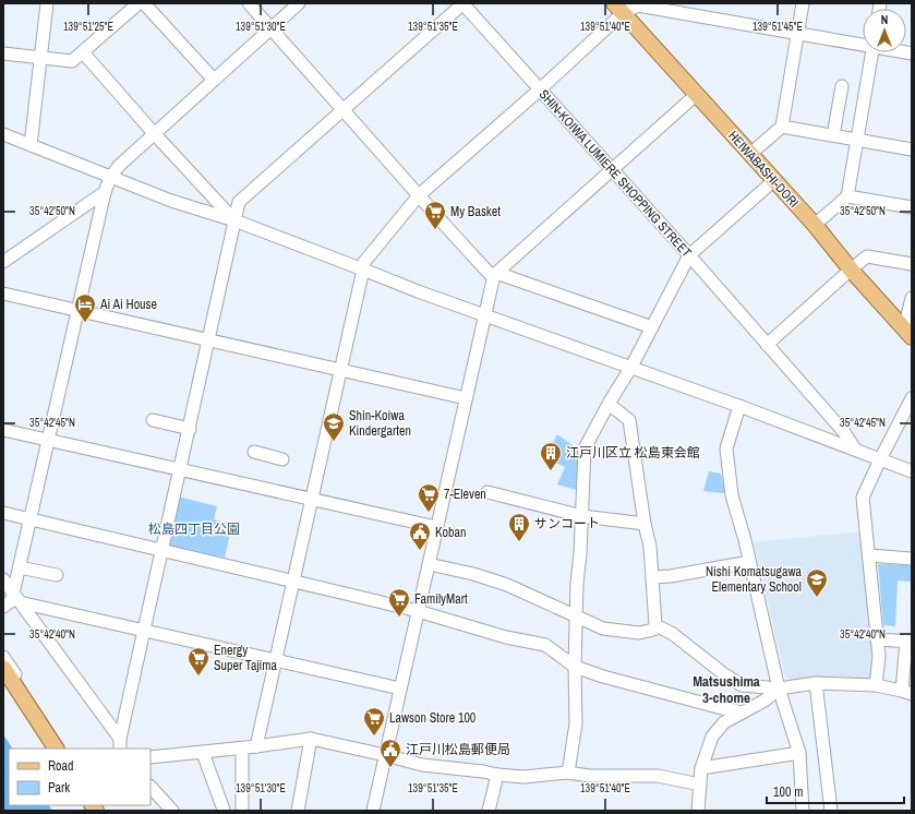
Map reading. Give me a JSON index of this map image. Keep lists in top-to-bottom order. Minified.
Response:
{"streets":{"main road":["HEIWABASHI-DORI"],"street":["SHIN-KOIWA LUMIERE SHOPPING STREET"]},"districts":["Matsushima 3-chome"],"parks":["松島四丁目公園"],"places":{"supermarket":["My Basket","7-Eleven","FamilyMart","Energy Super Tajima","Lawson Store 100"],"hotel":["Ai Ai House"],"school or university":["Shin-Koiwa Kindergarten","Nishi Komatsugawa Elementary School"],"building":["江戸川区立 松島東会館","サンコート"],"public building":["Koban","江戸川松島郵便局"]},"legend":["Road","Park"],"scale_bar":"100 m","north":"top","coordinates":["139°51'25\"E","139°51'30\"E","139°51'35\"E","139°51'40\"E","139°51'45\"E","35°42'50\"N","35°42'45\"N","35°42'40\"N"]}
